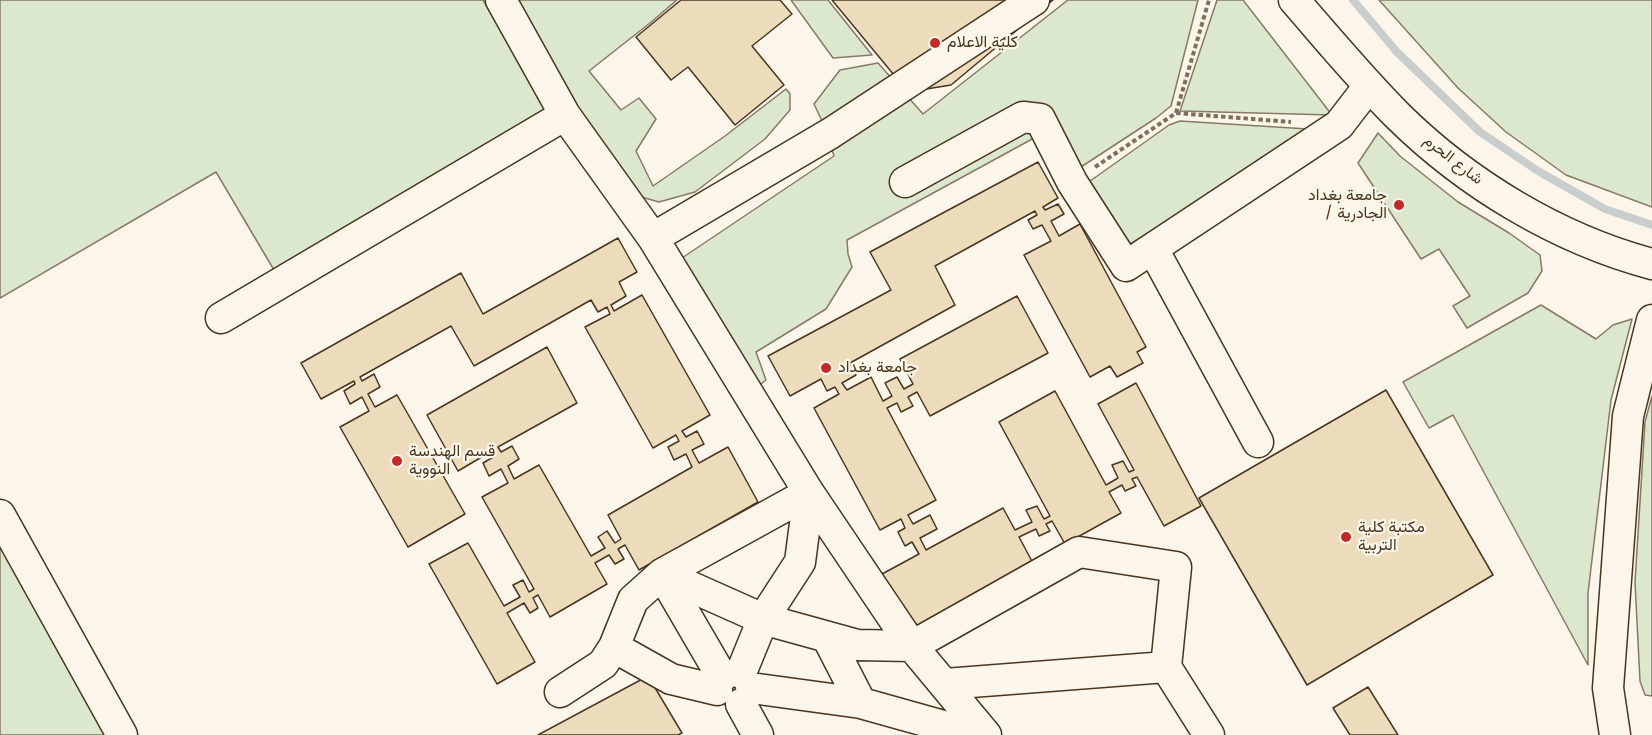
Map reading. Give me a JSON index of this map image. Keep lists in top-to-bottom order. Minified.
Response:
{"streets":{"street":["شارع الحرم"]},"places":["كلية الاعلام","جامعة بغداد / الجادرية","جامعة بغداد","قسم الهندسة النووية","مكتبة كلية التربية"]}
